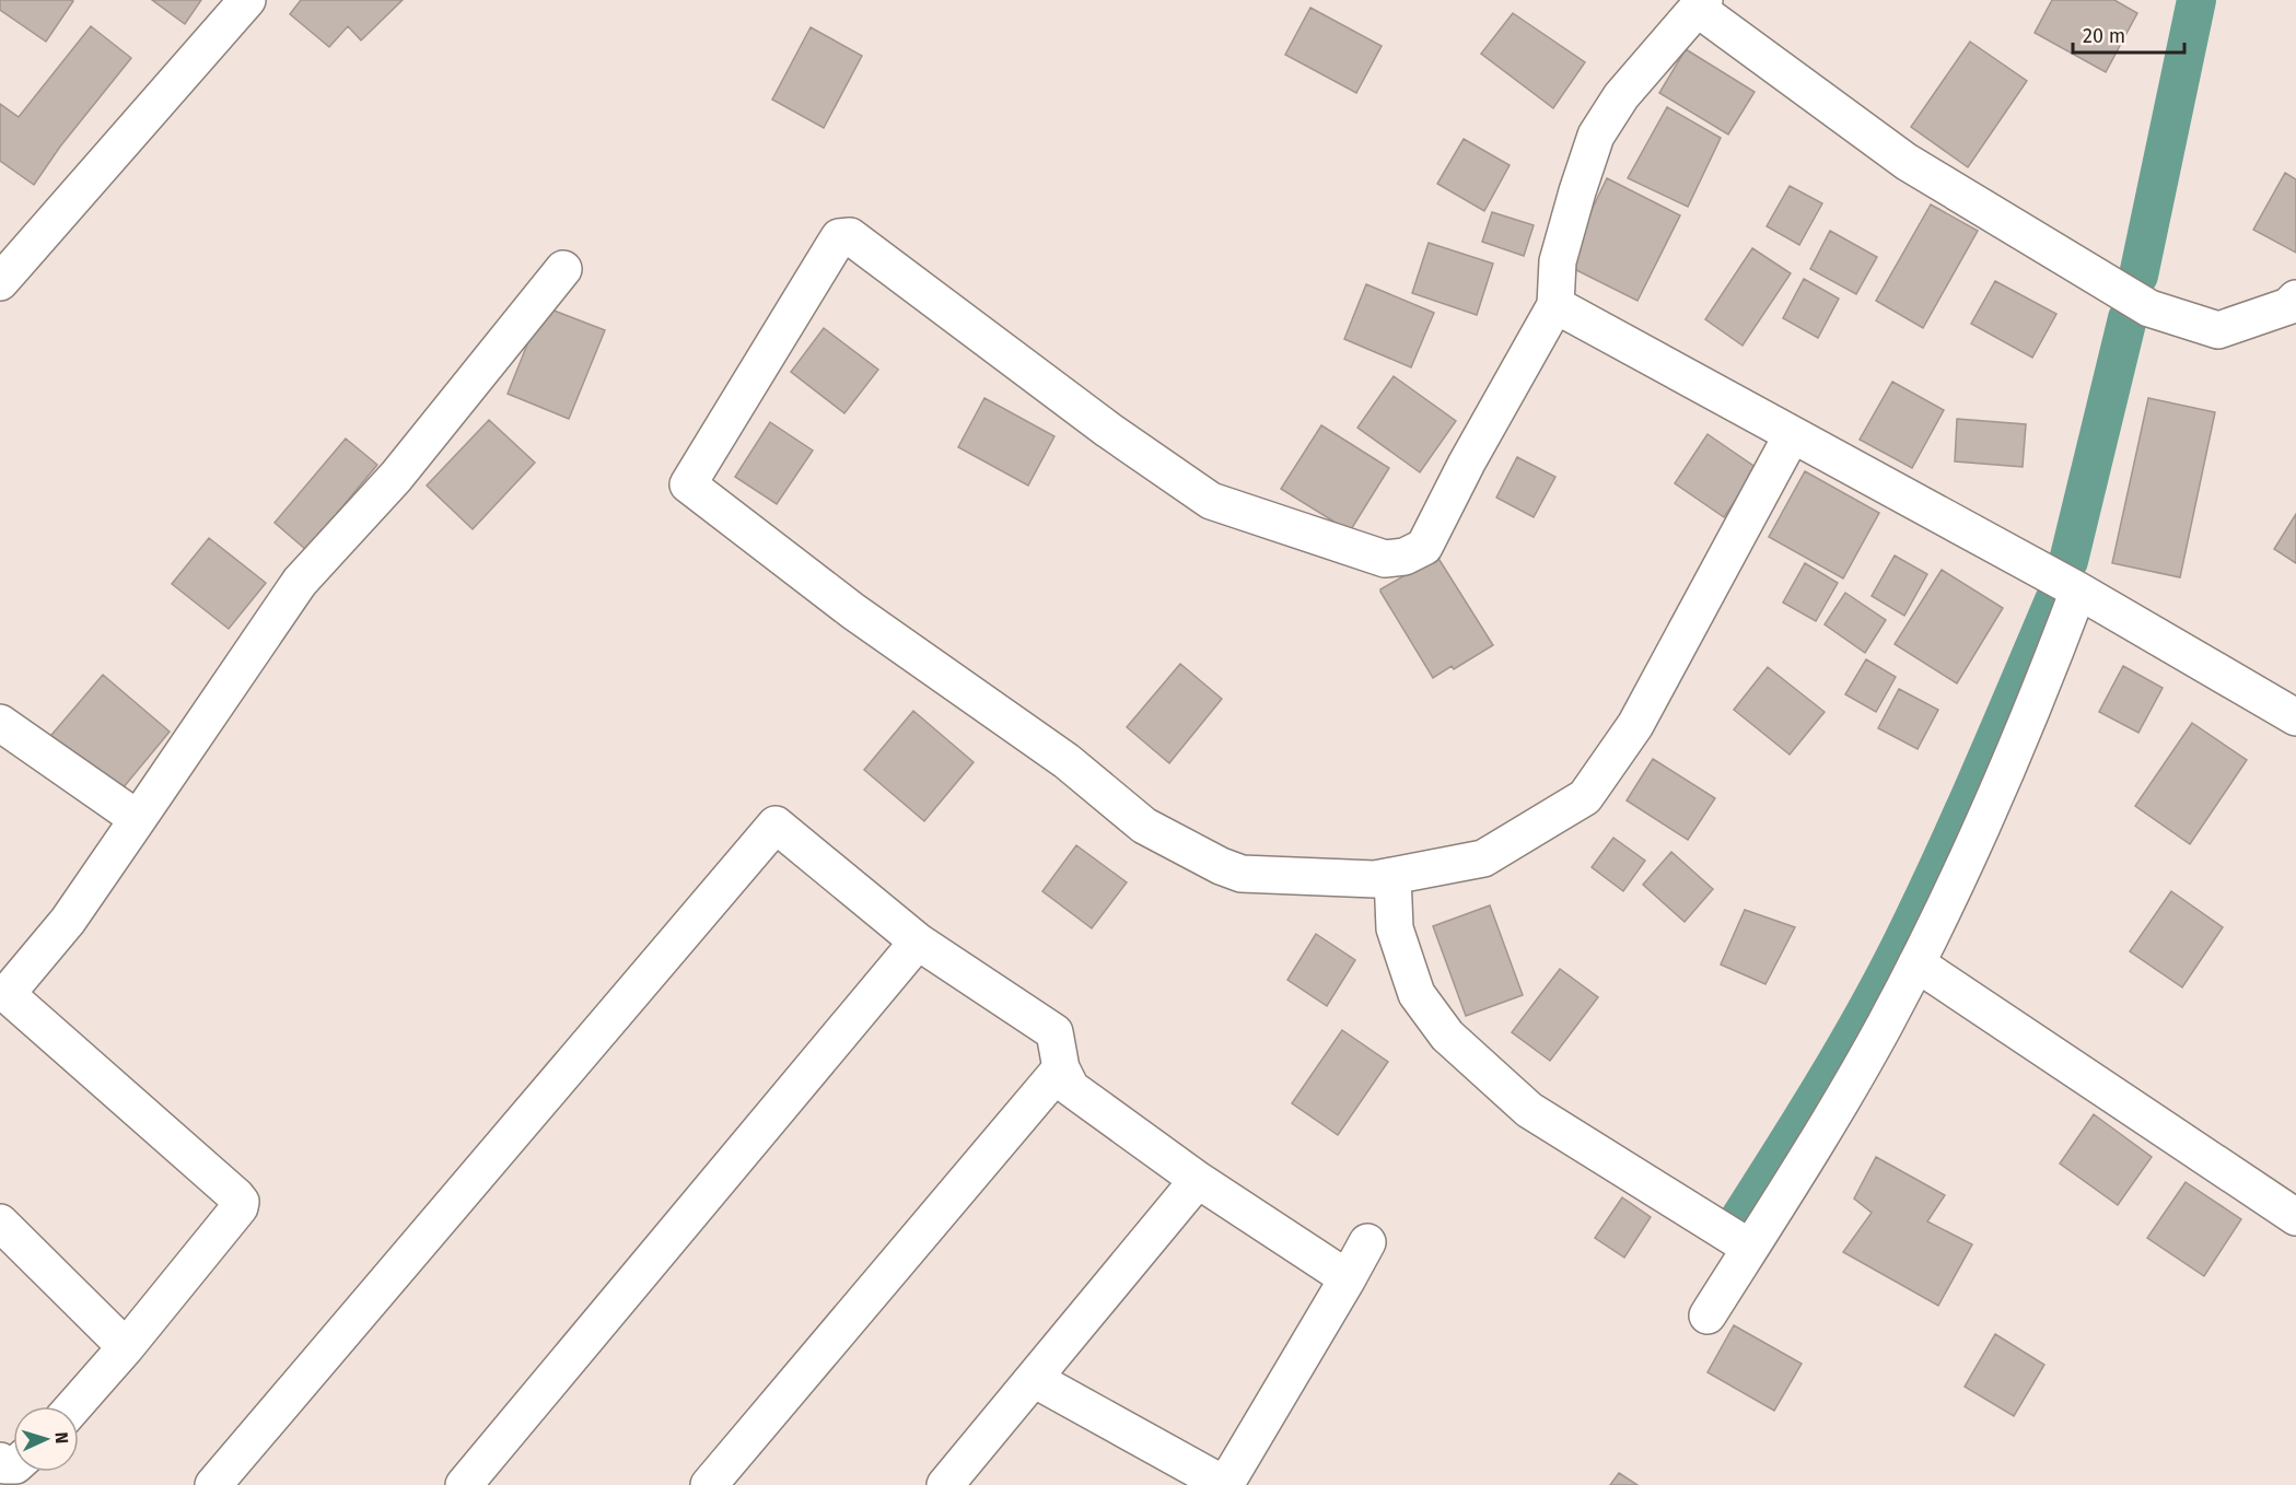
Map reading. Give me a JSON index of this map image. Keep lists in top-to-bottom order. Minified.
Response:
{"scale_bar":"20 m","north":"right"}
